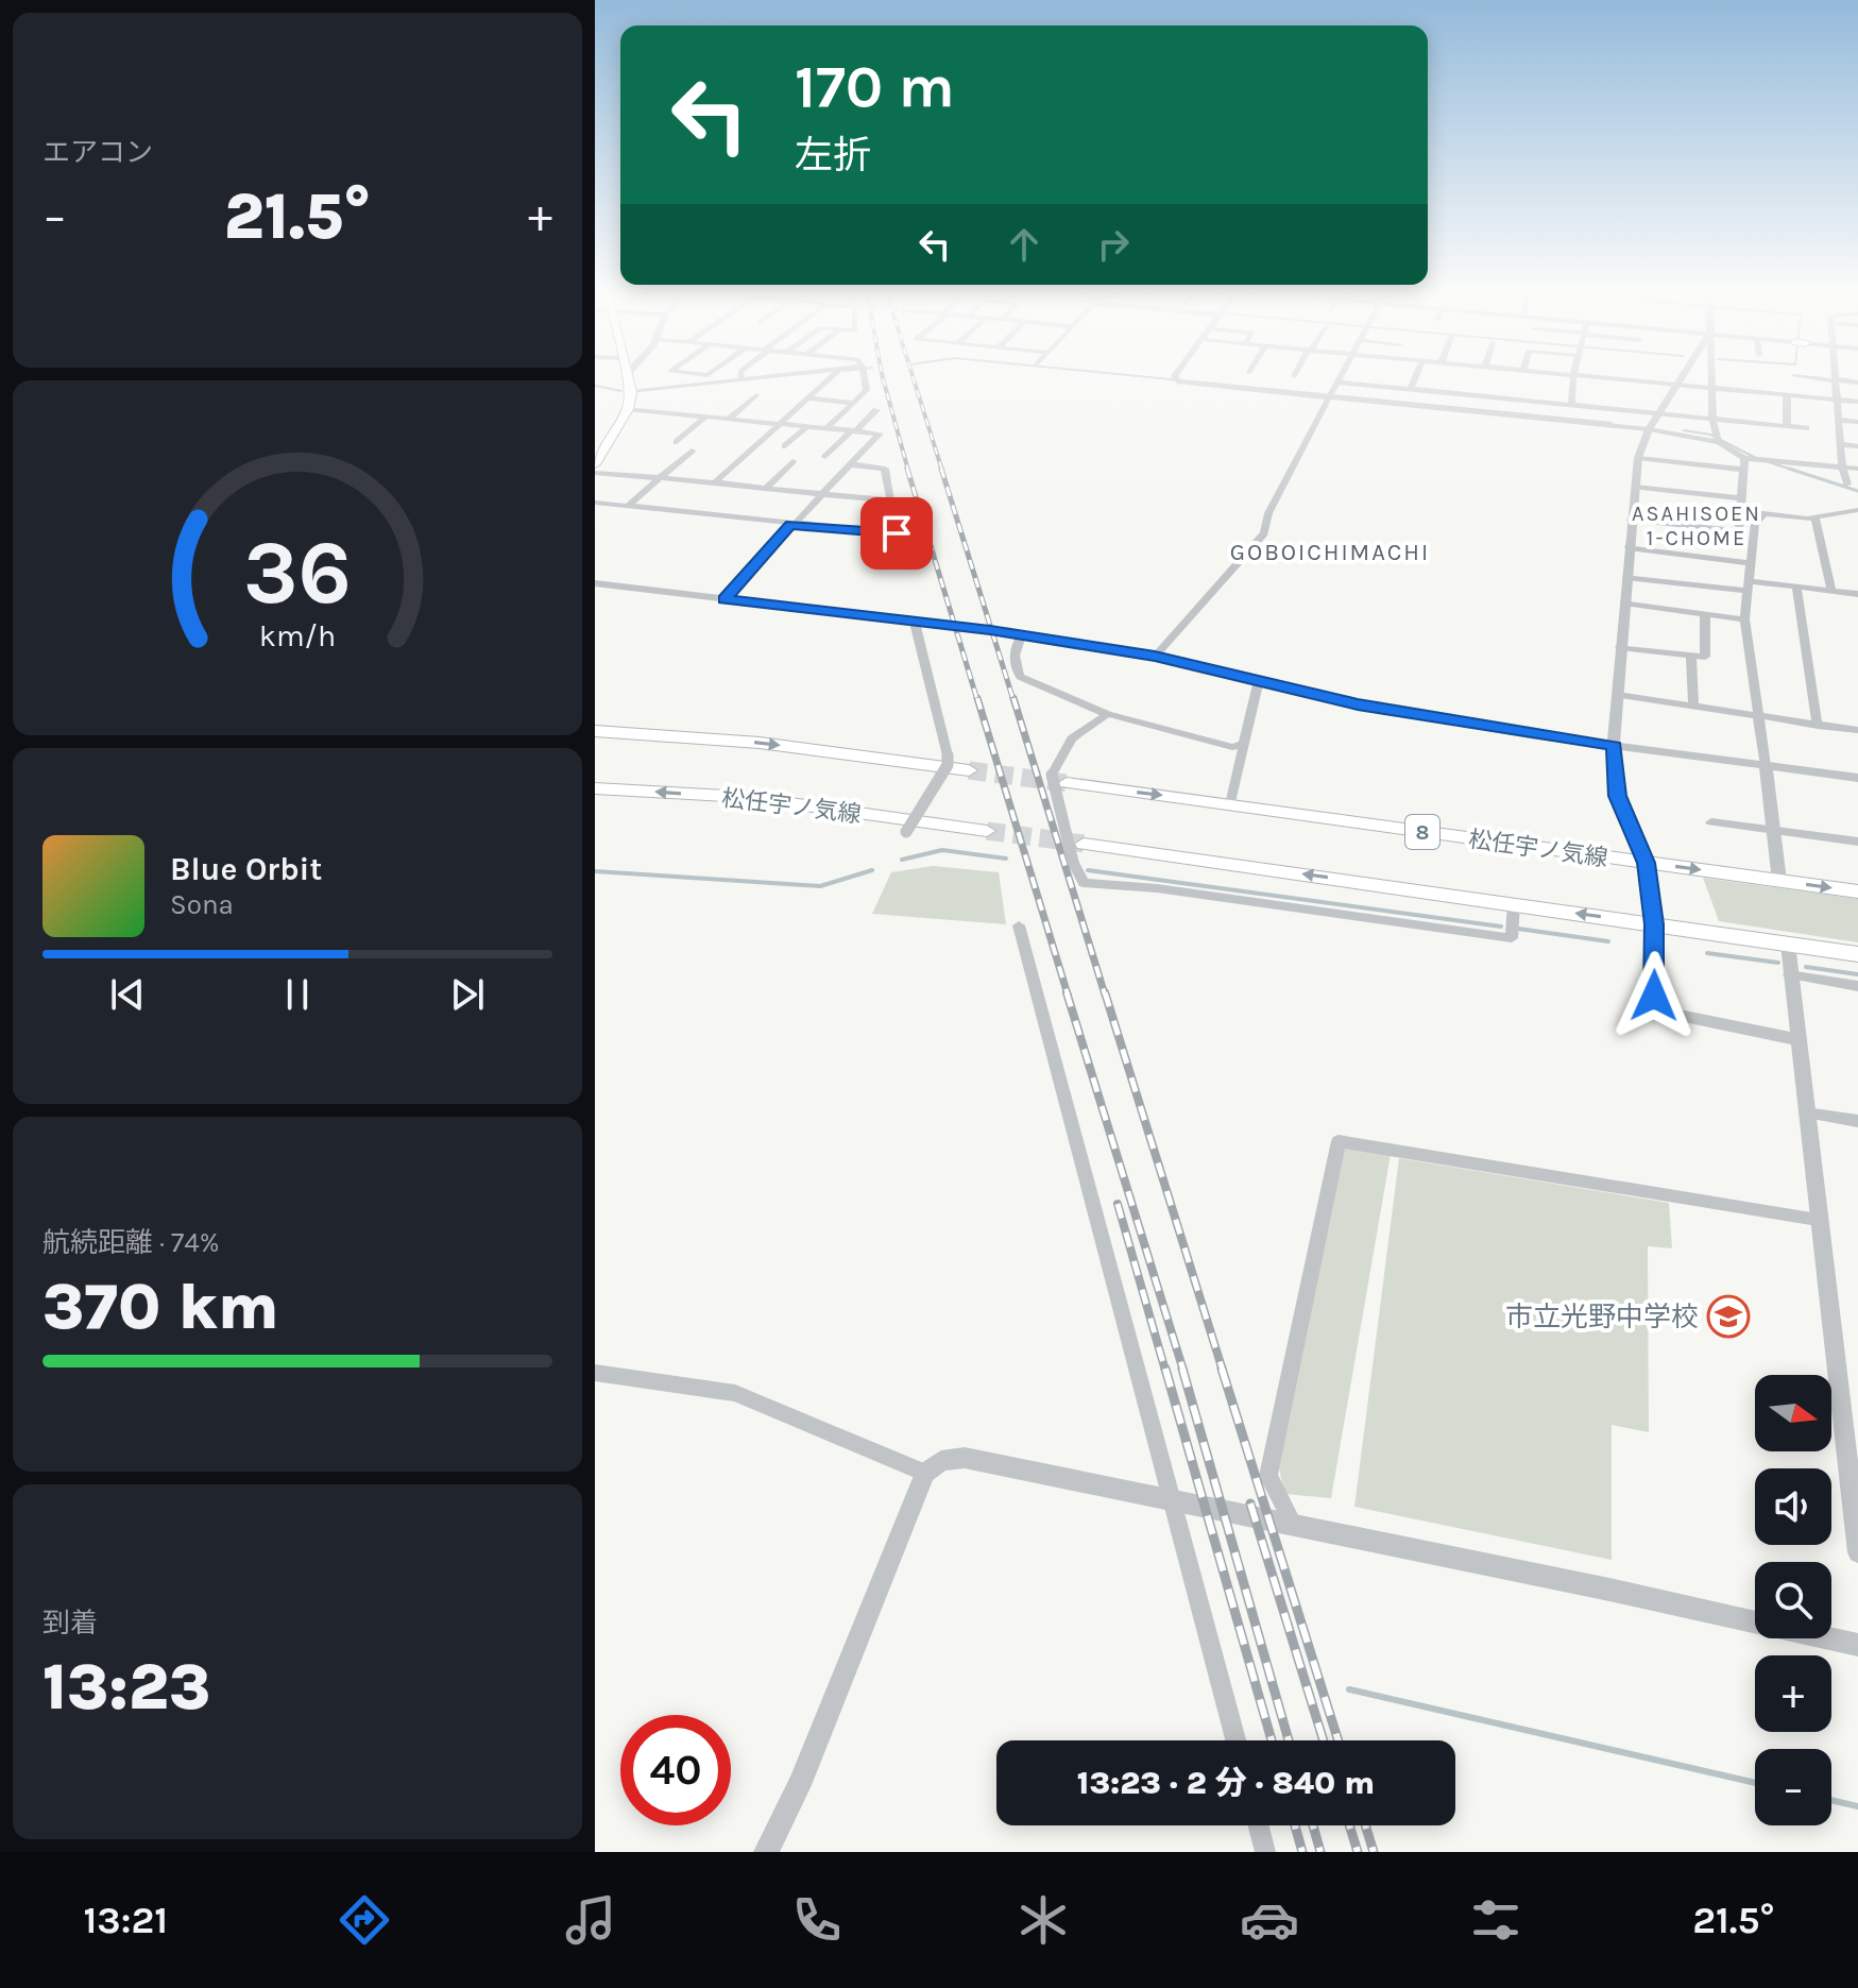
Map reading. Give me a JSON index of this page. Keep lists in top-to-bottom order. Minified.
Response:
{"streets":{"main road":["松任宇ノ気線","8"]},"districts":["ASAHISOEN 1-CHOME","GOBOICHIMACHI"],"places":{"school or university":["市立光野中学校"]},"north":"right","page":{"tile":["エアコン",["航続距離 · 74%","370 km"],["到着","13:23"]],"turn":["170 m","左折"],"heat":["−","21.5°","+"],"song":["Blue Orbit","Sona"],"map_buttons":["+","−"],"limit":"40","trip":"13:23 · 2 分 · 840 m","tabs":["13:21","21.5°"],"gauge":["36","km/h"]}}
